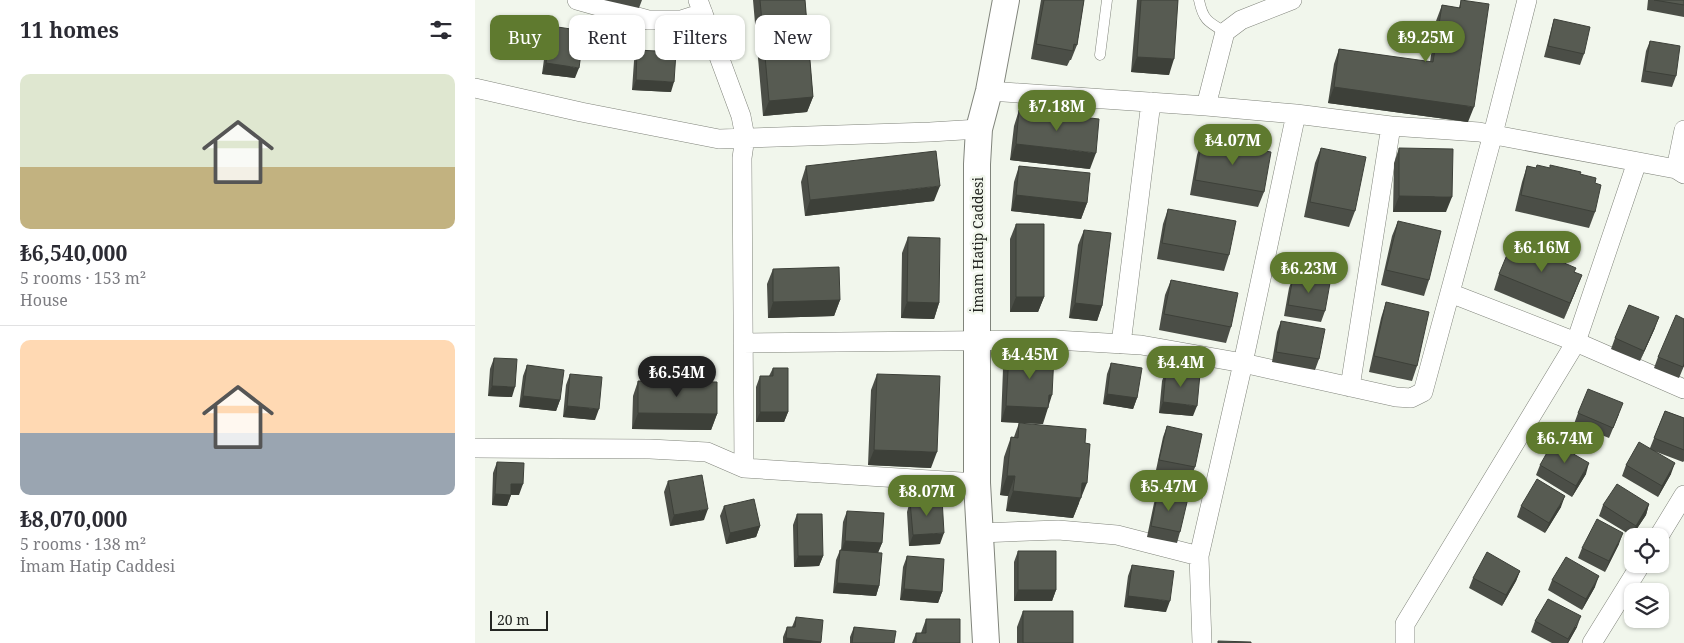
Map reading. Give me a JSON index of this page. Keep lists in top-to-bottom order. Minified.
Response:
{"streets":{"street":["İmam Hatip Caddesi"]},"scale_bar":"20 m","page":{"heading":"11 homes","chip":["Buy","Rent","Filters","New"],"price":["₺9.25M","₺7.18M","₺4.07M","₺6.16M","₺6.23M","₺4.45M","₺4.4M","₺6.54M","₺6.74M","₺5.47M","₺8.07M"],"list":[{"name":"₺6,540,000","note":"5 rooms · 153 m² · House"},{"name":"₺8,070,000","note":"5 rooms · 138 m² · İmam Hatip Caddesi"}],"scale":"20 m"}}
